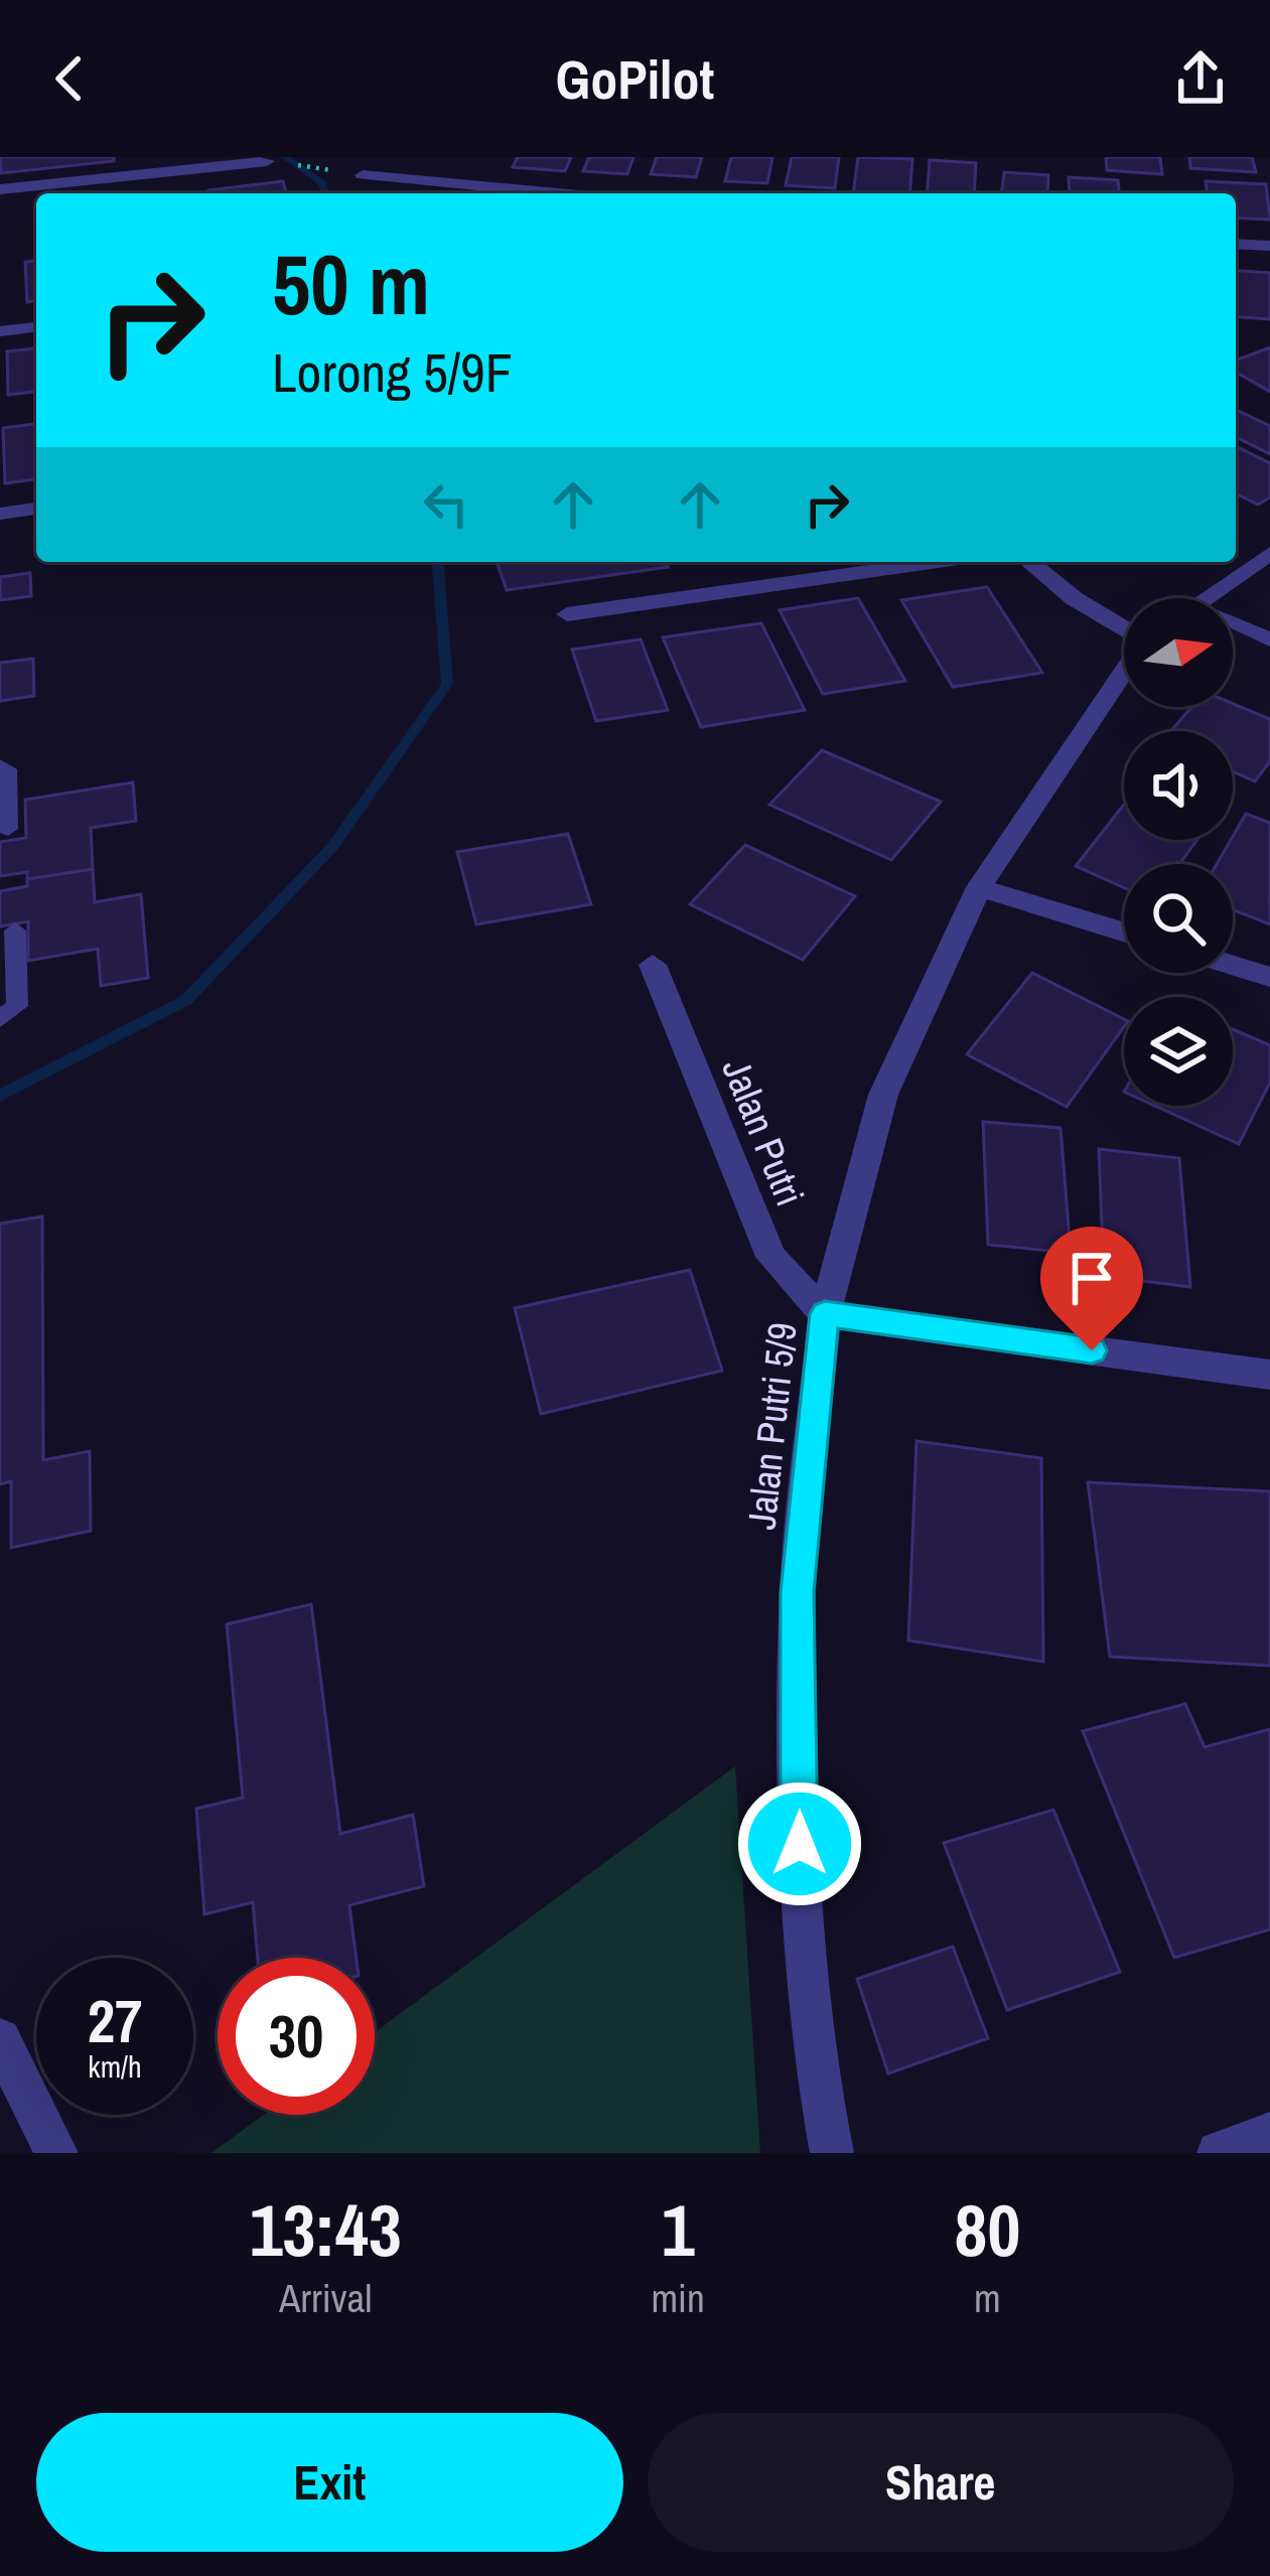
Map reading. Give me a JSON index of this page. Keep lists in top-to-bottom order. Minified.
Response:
{"streets":{"street":["Jalan Putri","Jalan Putri 5/9"]},"crossings":[["Jalan Putri","Jalan Putri 5/9"]],"north":"right","page":{"header":"GoPilot","turn":["50 m","Lorong 5/9F"],"speed":"27 km/h","limit":"30","eta":["13:43","Arrival","1","min","80","m"],"buttons":["Exit","Share"]}}
